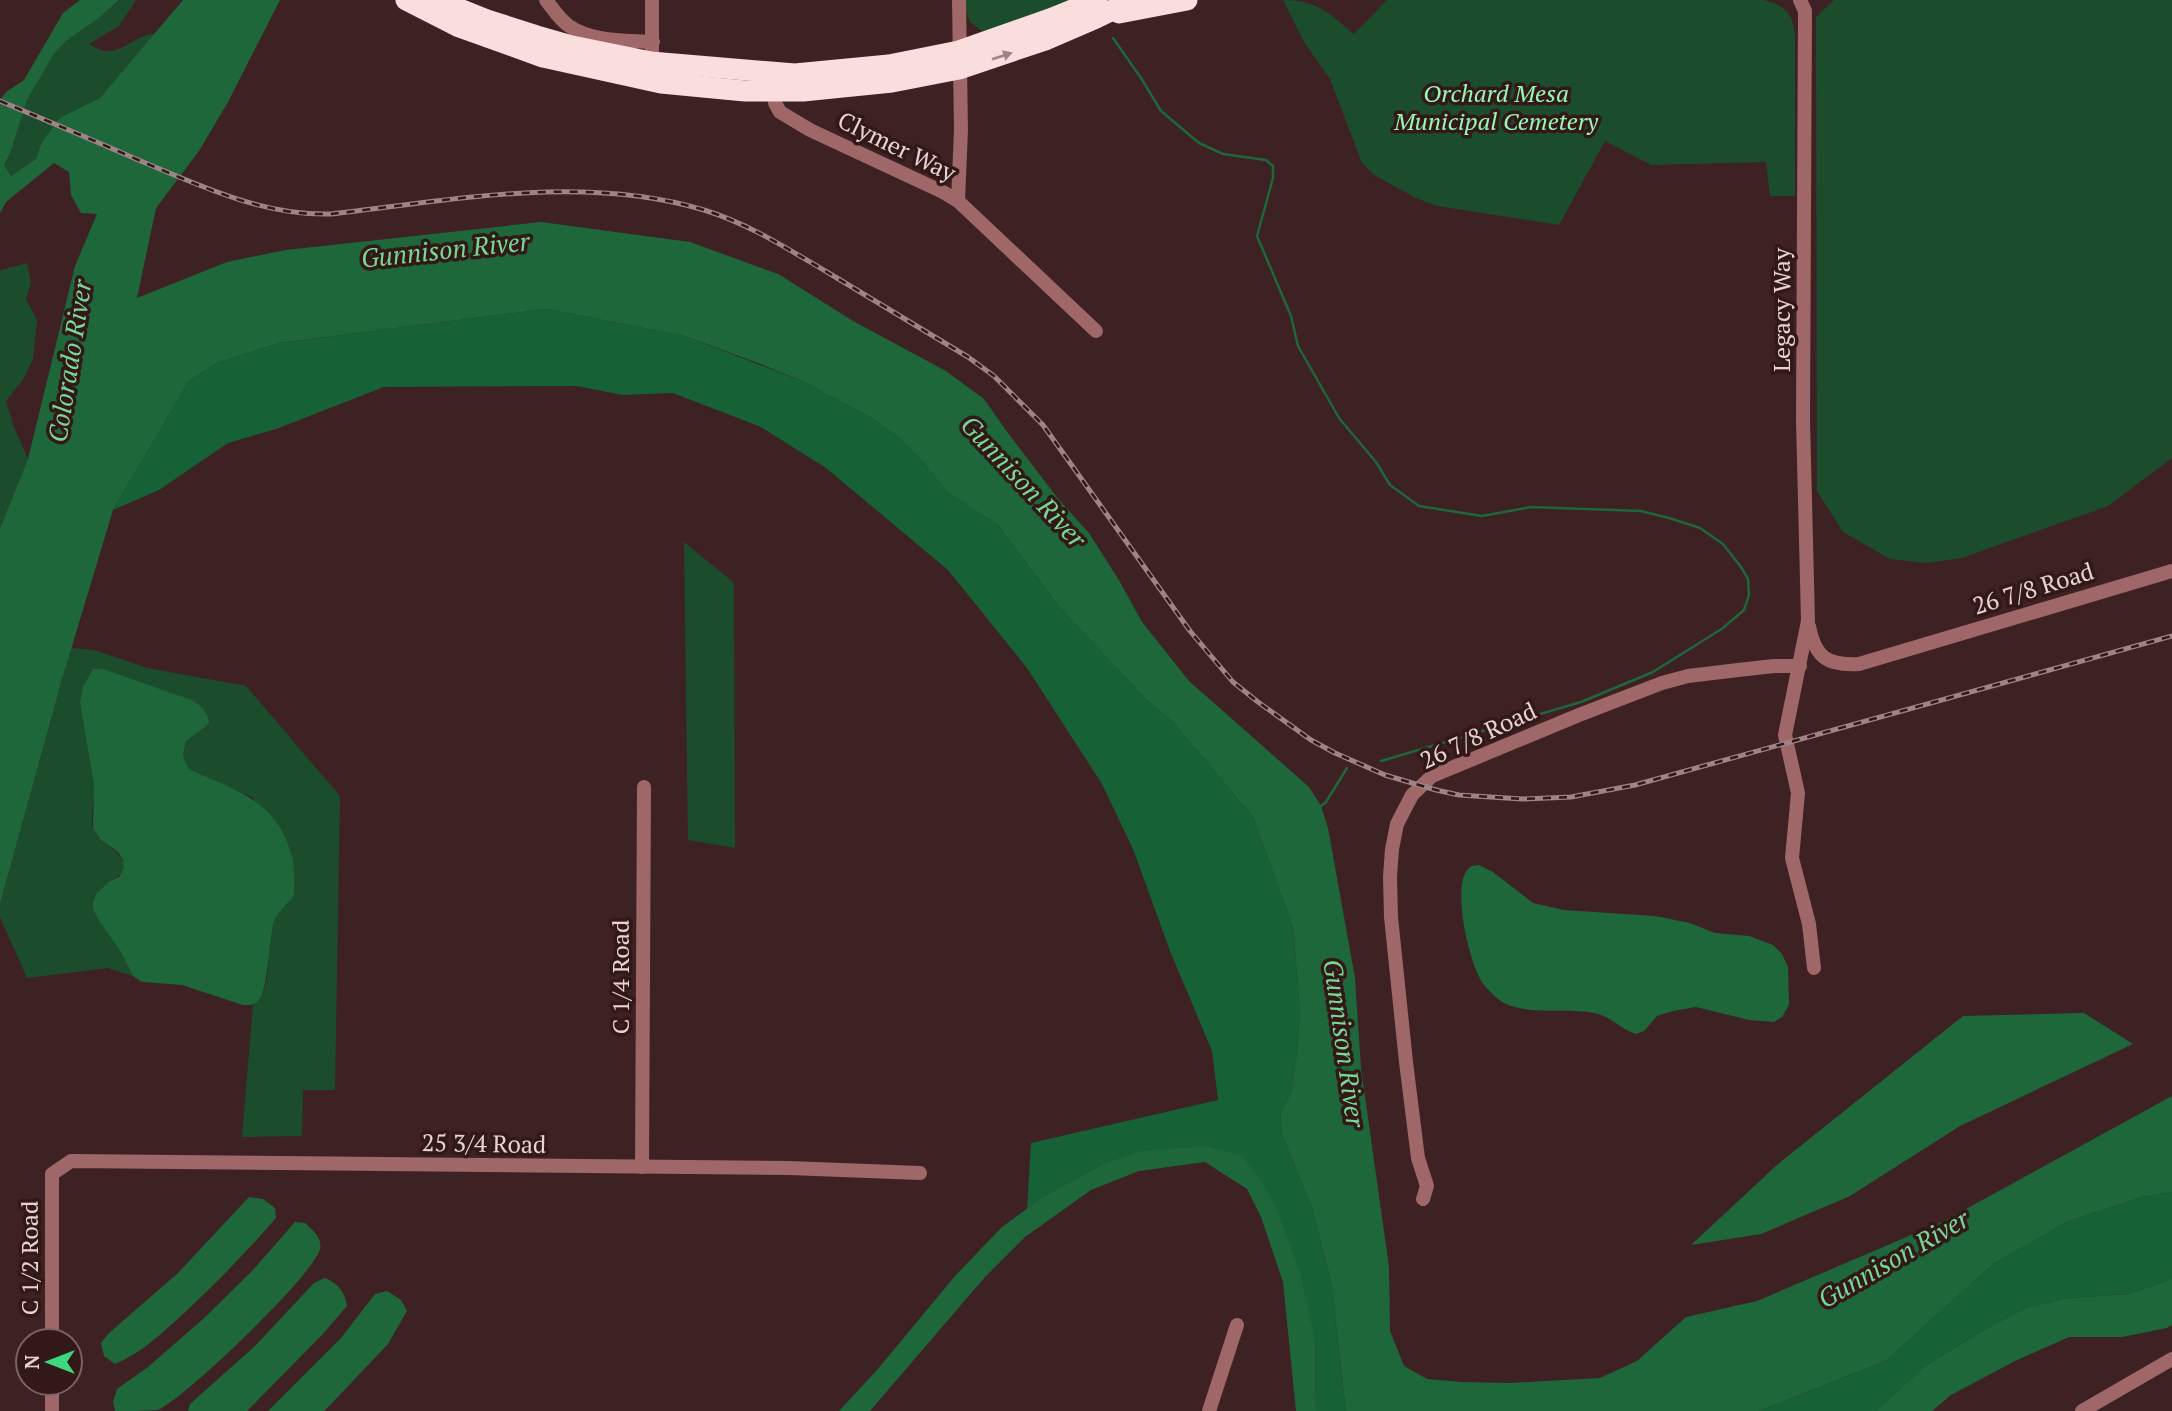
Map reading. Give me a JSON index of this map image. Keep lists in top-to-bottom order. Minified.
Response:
{"streets":{"street":["Clymer Way","Legacy Way","26 7/8 Road","C 1/4 Road","25 3/4 Road","C 1/2 Road"]},"crossings":[["Legacy Way","26 7/8 Road"],["C 1/4 Road","25 3/4 Road"],["25 3/4 Road","C 1/2 Road"]],"water":["Gunnison River","Colorado River"],"parks":["Orchard Mesa Municipal Cemetery"],"north":"left"}
